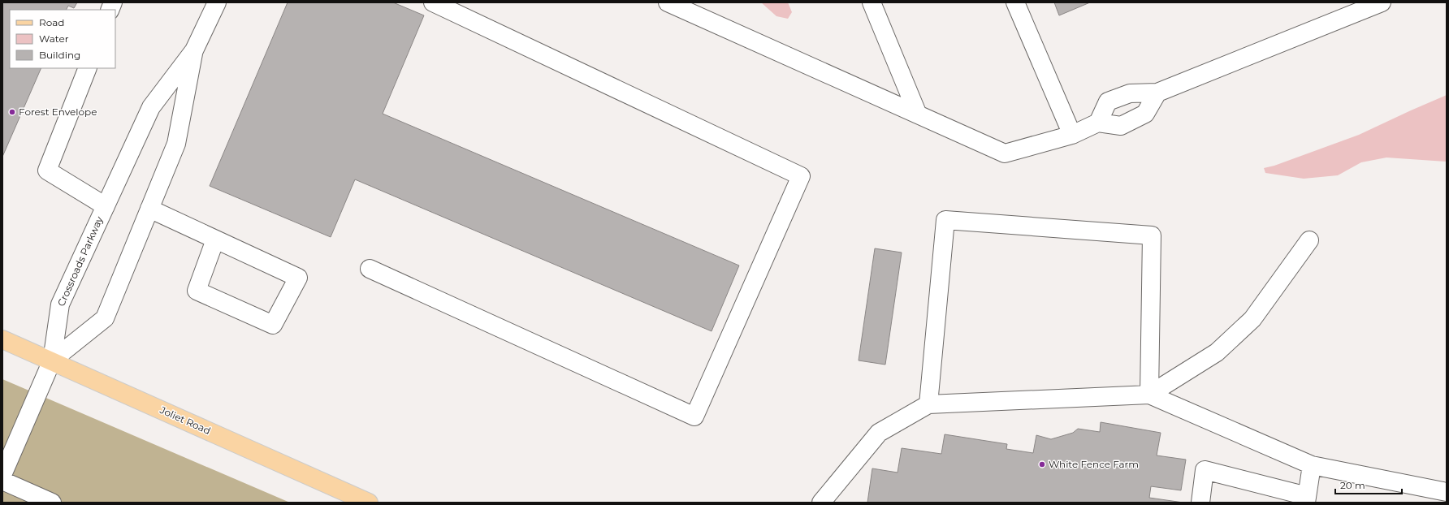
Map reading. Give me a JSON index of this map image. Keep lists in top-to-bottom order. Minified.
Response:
{"streets":{"main road":["Joliet Road"],"street":["Crossroads Parkway"]},"crossings":[["Crossroads Parkway","Joliet Road"]],"places":["Forest Envelope","White Fence Farm"],"legend":["Road","Water","Building"],"scale_bar":"20 m"}
